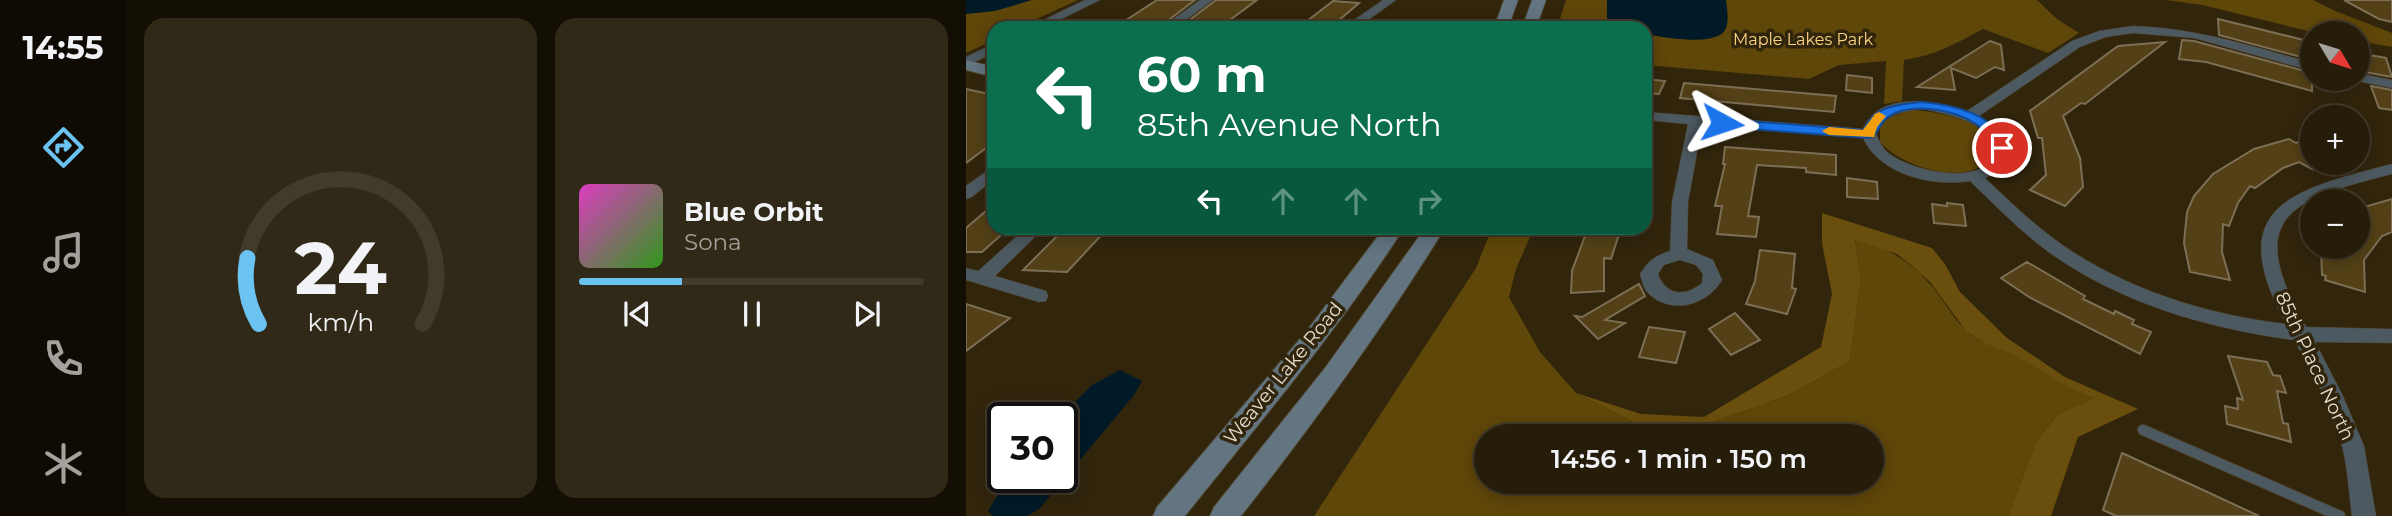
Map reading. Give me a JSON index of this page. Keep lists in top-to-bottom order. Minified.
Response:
{"streets":{"main road":["Weaver Lake Road"],"street":["85th Place North"]},"parks":["Maple Lakes Park"],"north":"bottom right","page":{"tabs":"14:55","map_buttons":["+","−"],"turn":["60 m","85th Avenue North"],"song":["Blue Orbit","Sona"],"limit":"30","trip":"14:56 · 1 min · 150 m","gauge":["24","km/h"]}}
